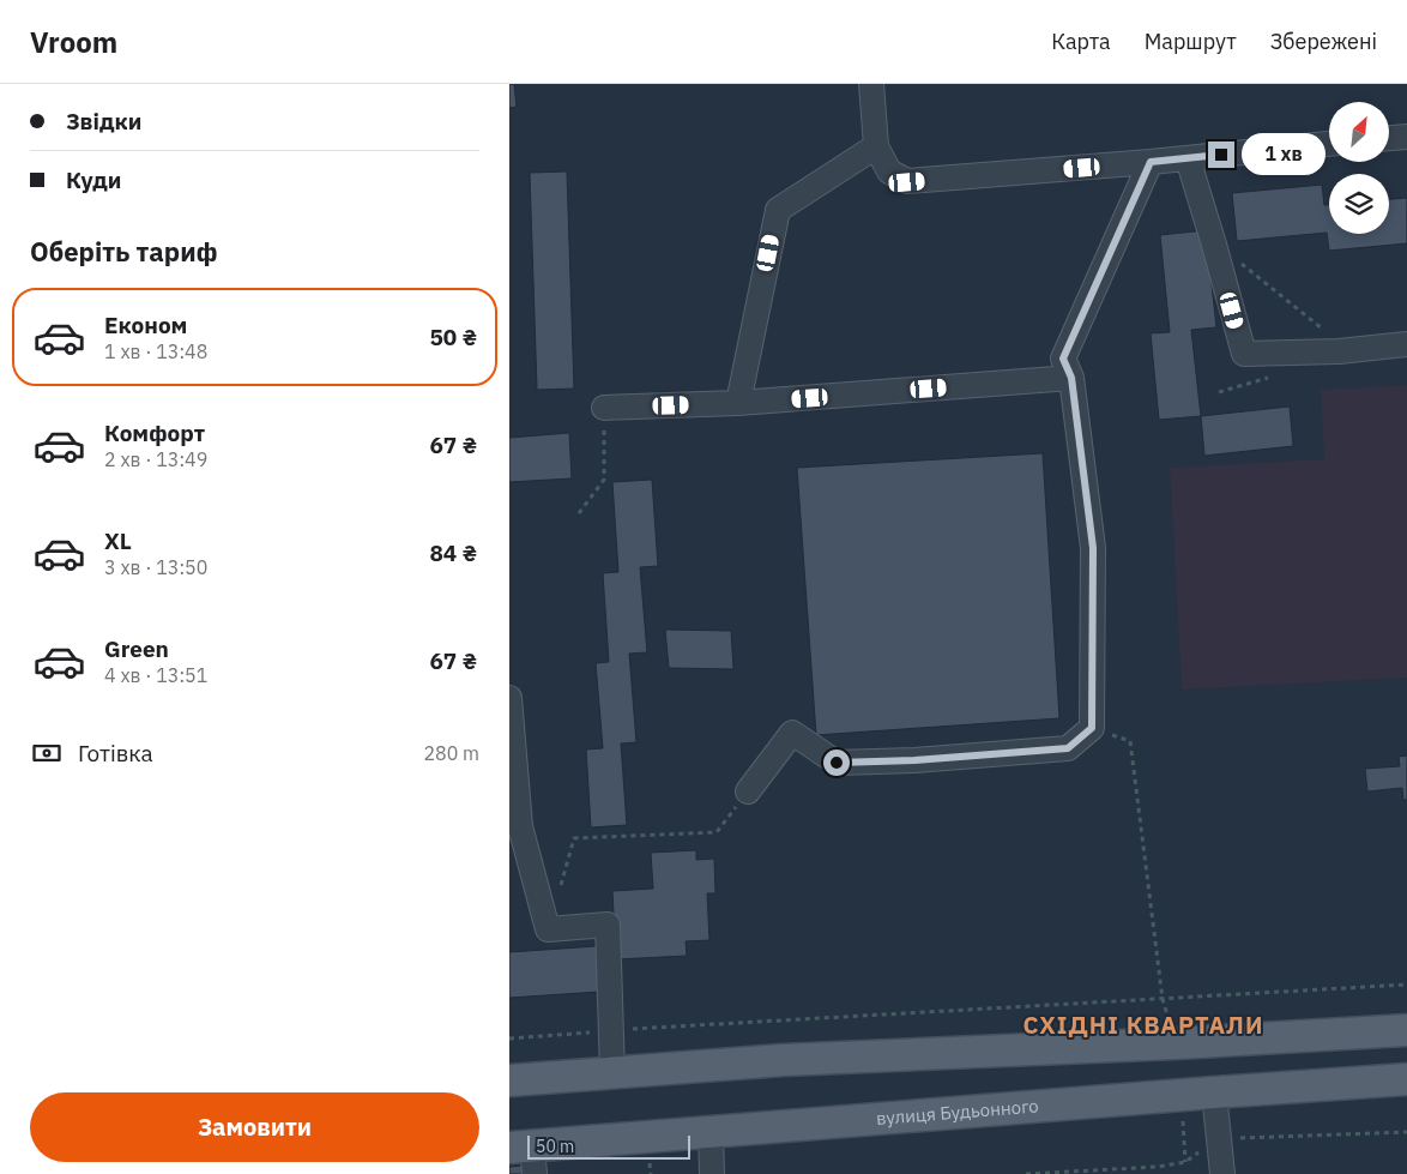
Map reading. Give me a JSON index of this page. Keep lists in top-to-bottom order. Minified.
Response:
{"streets":{"main road":["вулиця Будьонного"]},"districts":["СХІДНІ КВАРТАЛИ"],"scale_bar":"50 m","north":"top right","page":{"header":"Vroom","nav":["Карта","Маршрут","Збережені"],"banner":["Звідки","Куди"],"bubble":"1 хв","heading":"Оберіть тариф","list":[{"name":"Економ","note":"1 хв · 13:48","value":"50 ₴"},{"name":"Комфорт","note":"2 хв · 13:49","value":"67 ₴"},{"name":"XL","note":"3 хв · 13:50","value":"84 ₴"},{"name":"Green","note":"4 хв · 13:51","value":"67 ₴"}],"pay":["Готівка","280 m"],"buttons":"Замовити","scale":"50 m"}}
